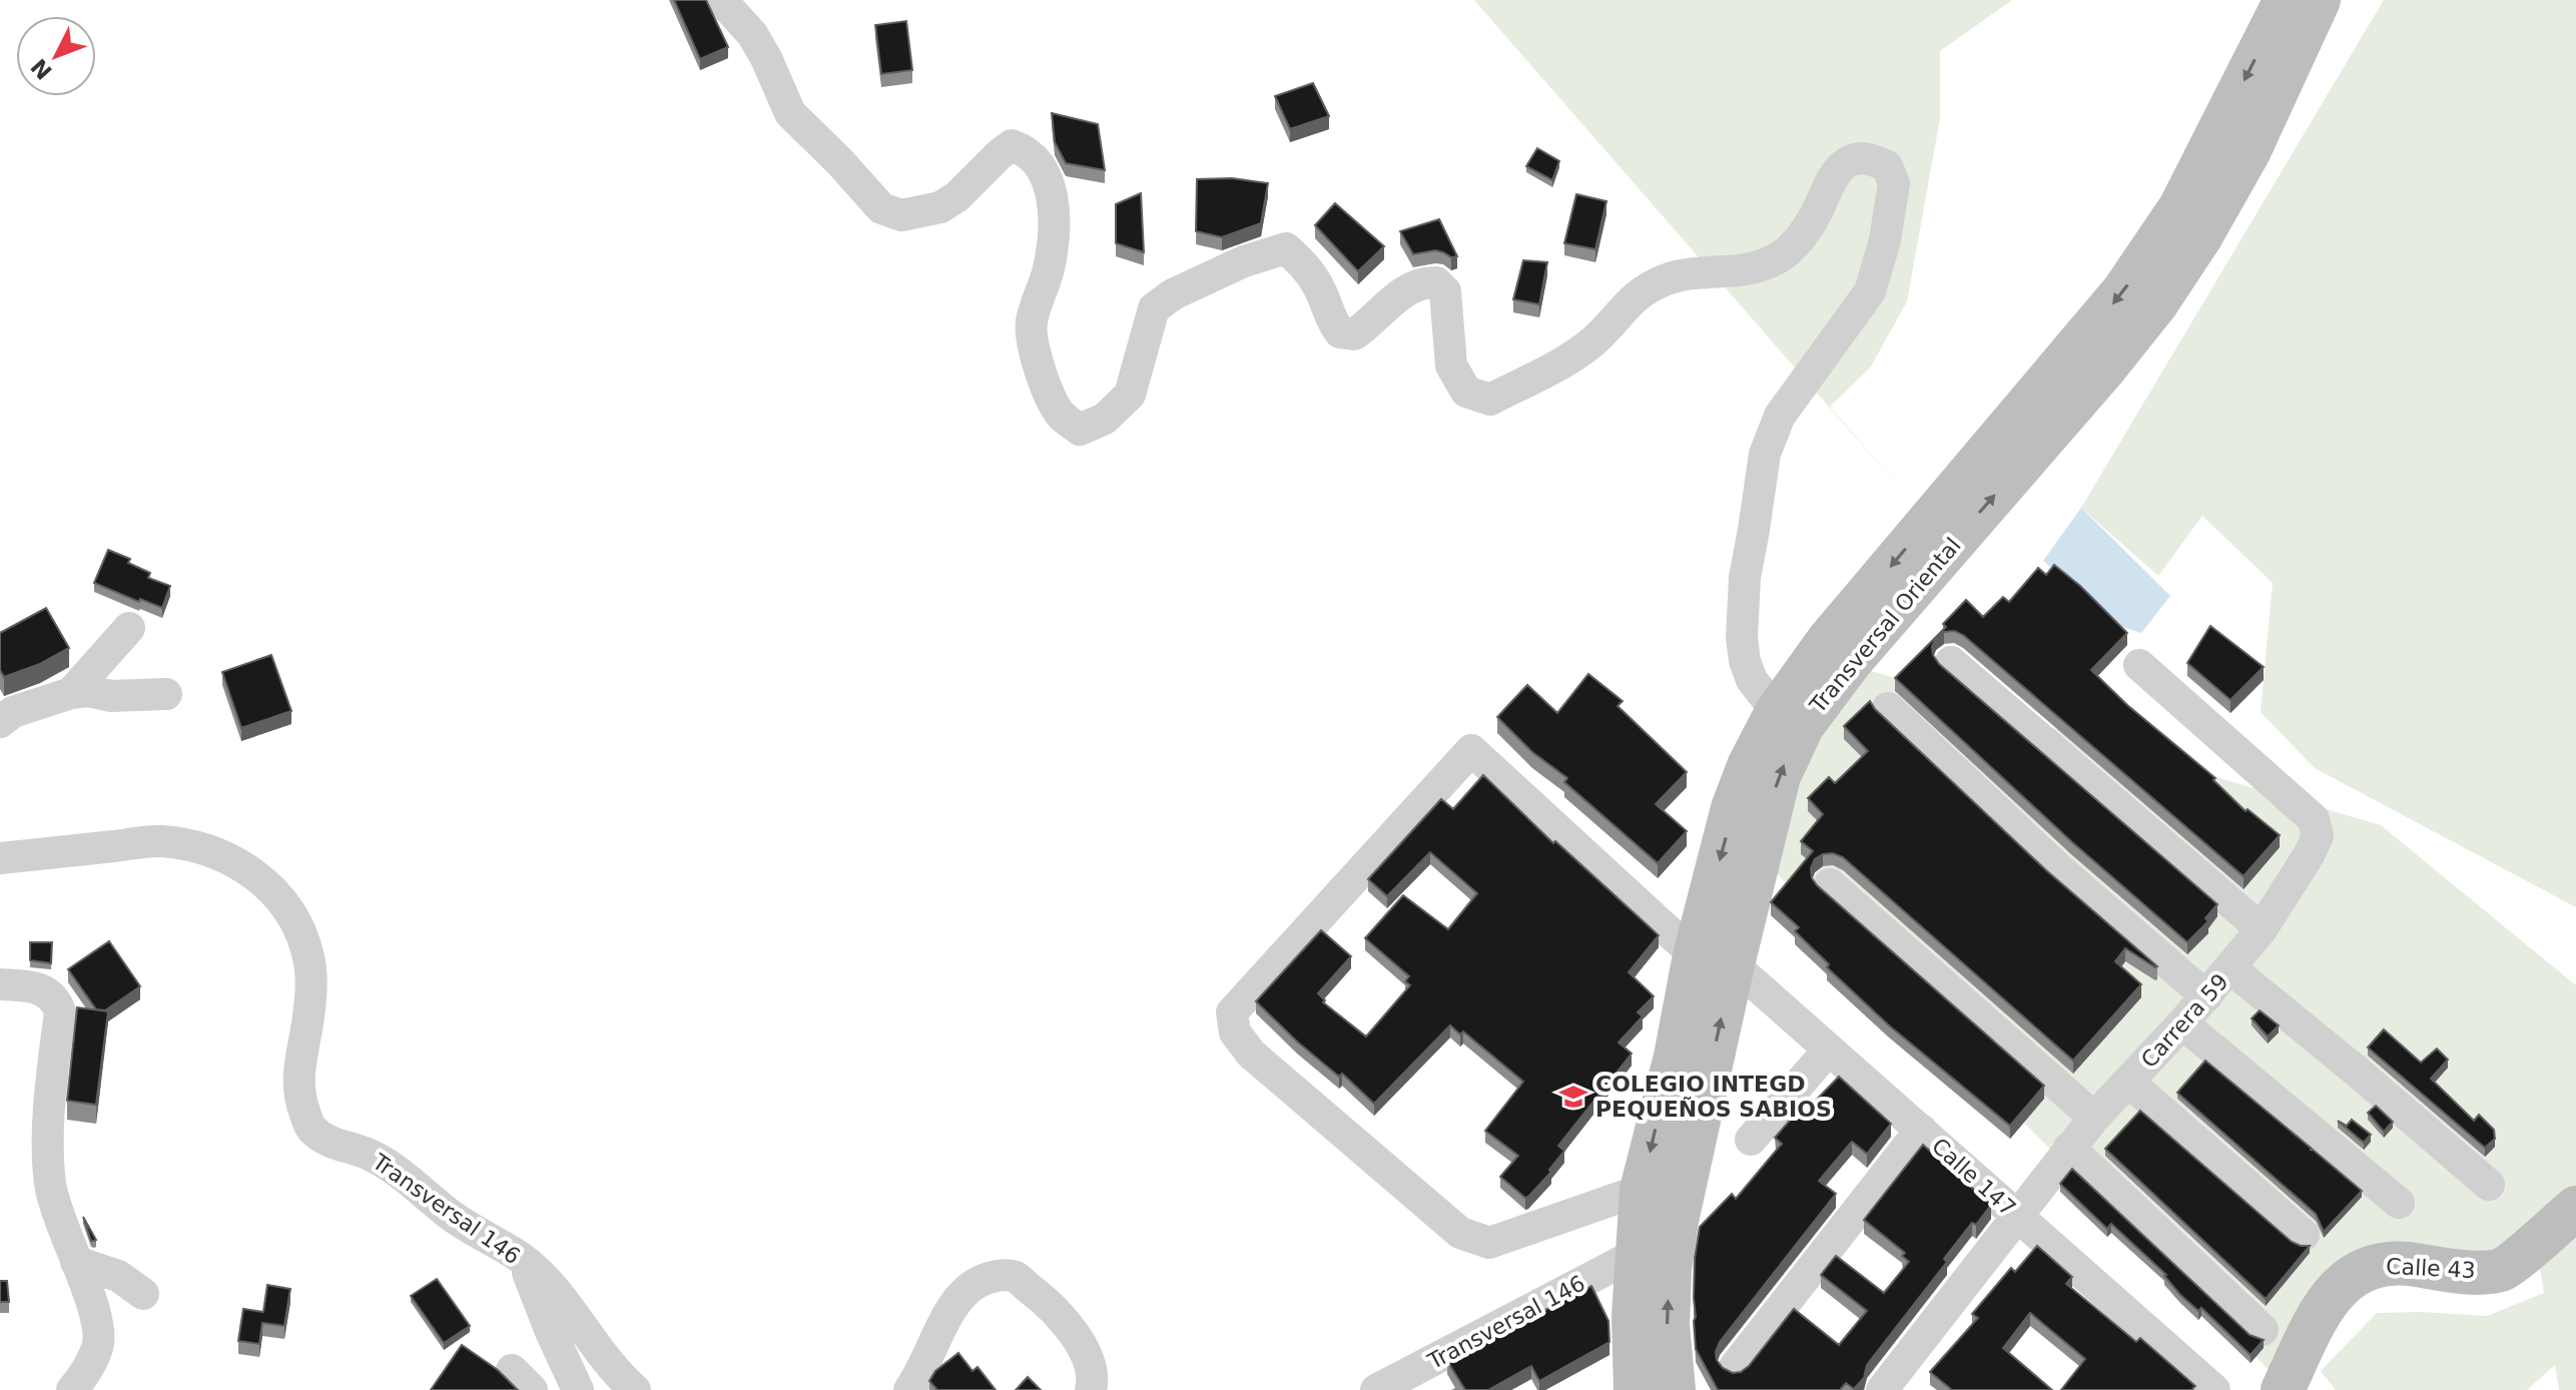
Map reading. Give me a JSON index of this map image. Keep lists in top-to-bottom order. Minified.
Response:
{"streets":{"main road":["Transversal Oriental","Calle 43"],"street":["Carrera 59","Calle 147","Transversal 146"]},"crossings":[["Transversal Oriental","Calle 147"],["Transversal Oriental","Transversal 146"],["Carrera 59","Calle 147"]],"places":{"school or university":["COLEGIO INTEGD PEQUEÑOS SABIOS"]},"north":"bottom left"}
